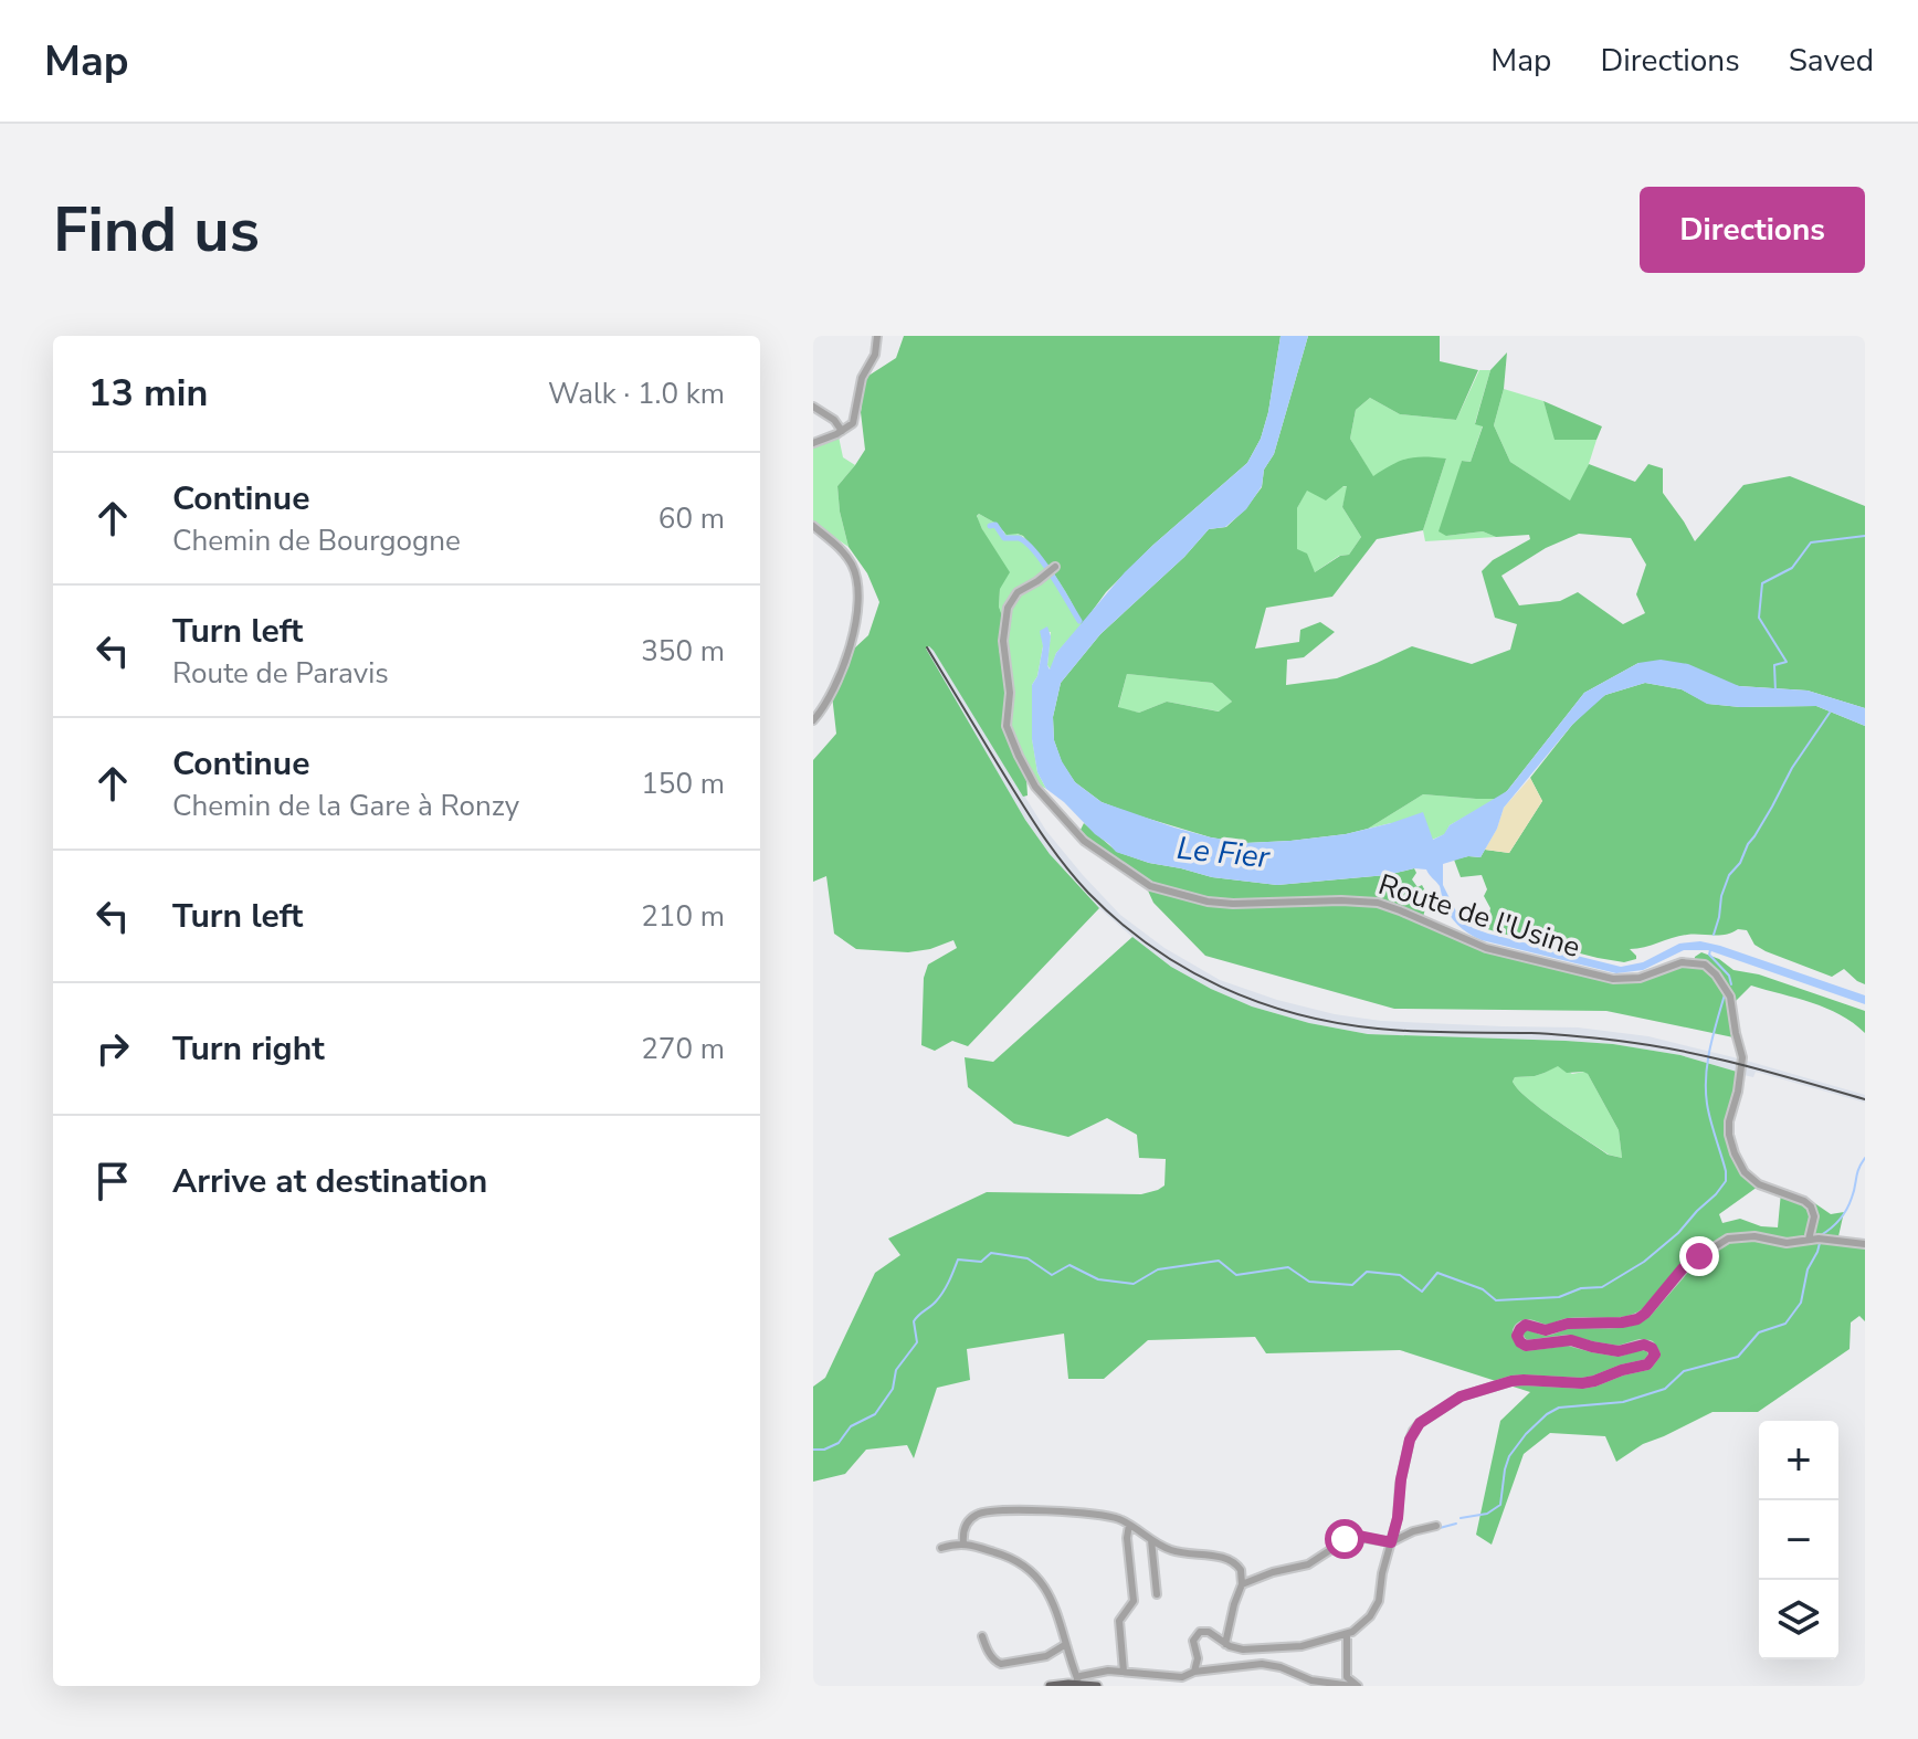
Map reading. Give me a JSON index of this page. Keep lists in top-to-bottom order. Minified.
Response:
{"streets":{"street":["Route de l'Usine"]},"water":["Le Fier"],"page":{"header":"Map","nav":["Map","Directions","Saved"],"buttons":"Directions","title":"Find us","heading":["13 min","Walk · 1.0 km"],"list":[["Continue","Chemin de Bourgogne","60 m"],["Turn left","Route de Paravis","350 m"],["Continue","Chemin de la Gare à Ronzy","150 m"],["Turn left","210 m"],["Turn right","270 m"],"Arrive at destination"],"map_buttons":["+","−"]}}
